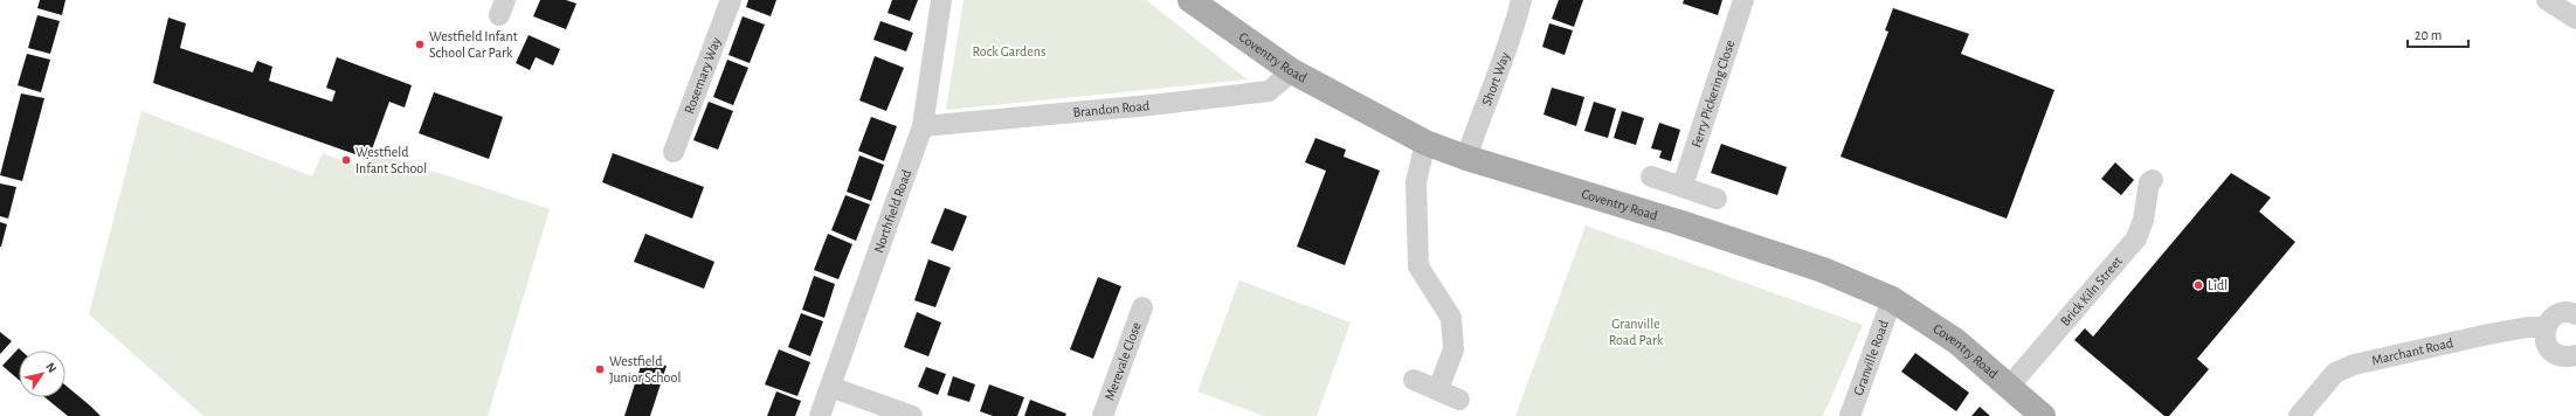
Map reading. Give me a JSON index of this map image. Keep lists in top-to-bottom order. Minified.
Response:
{"streets":{"main road":["Coventry Road"],"street":["Rosemary Way","Short Way","Ferry Pickering Close","Brandon Road","Northfield Road","Brick Kiln Street","Marchant Road","Granville Road","Merevale Close"]},"crossings":[["Coventry Road","Short Way"],["Coventry Road","Brandon Road"],["Coventry Road","Brick Kiln Street"],["Coventry Road","Granville Road"],["Brandon Road","Northfield Road"]],"parks":["Rock Gardens","Granville Road Park"],"places":["Westfield Infant School Car Park","Westfield Infant School","Lidl","Westfield Junior School"],"scale_bar":"20 m","north":"top right"}
